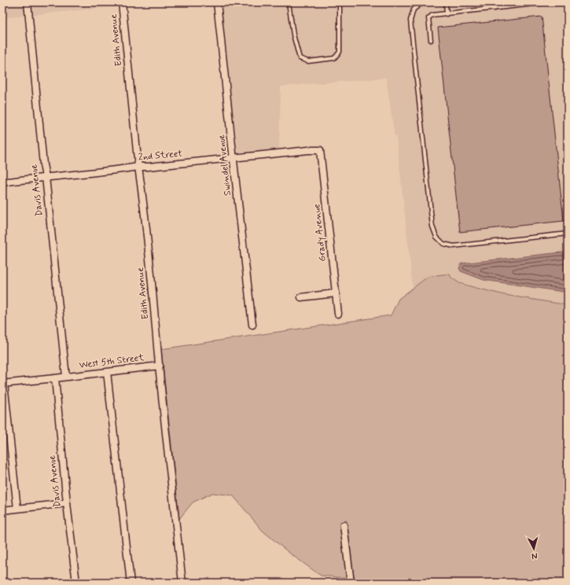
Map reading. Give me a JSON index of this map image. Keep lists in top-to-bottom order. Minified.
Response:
{"streets":{"street":["Edith Avenue","2nd Street","Swindel Avenue","Davis Avenue","Grady Avenue","West 5th Street"]},"crossings":[["Edith Avenue","2nd Street"],["Edith Avenue","West 5th Street"],["2nd Street","Swindel Avenue"],["2nd Street","Davis Avenue"],["2nd Street","Grady Avenue"],["Davis Avenue","West 5th Street"]],"north":"bottom"}
